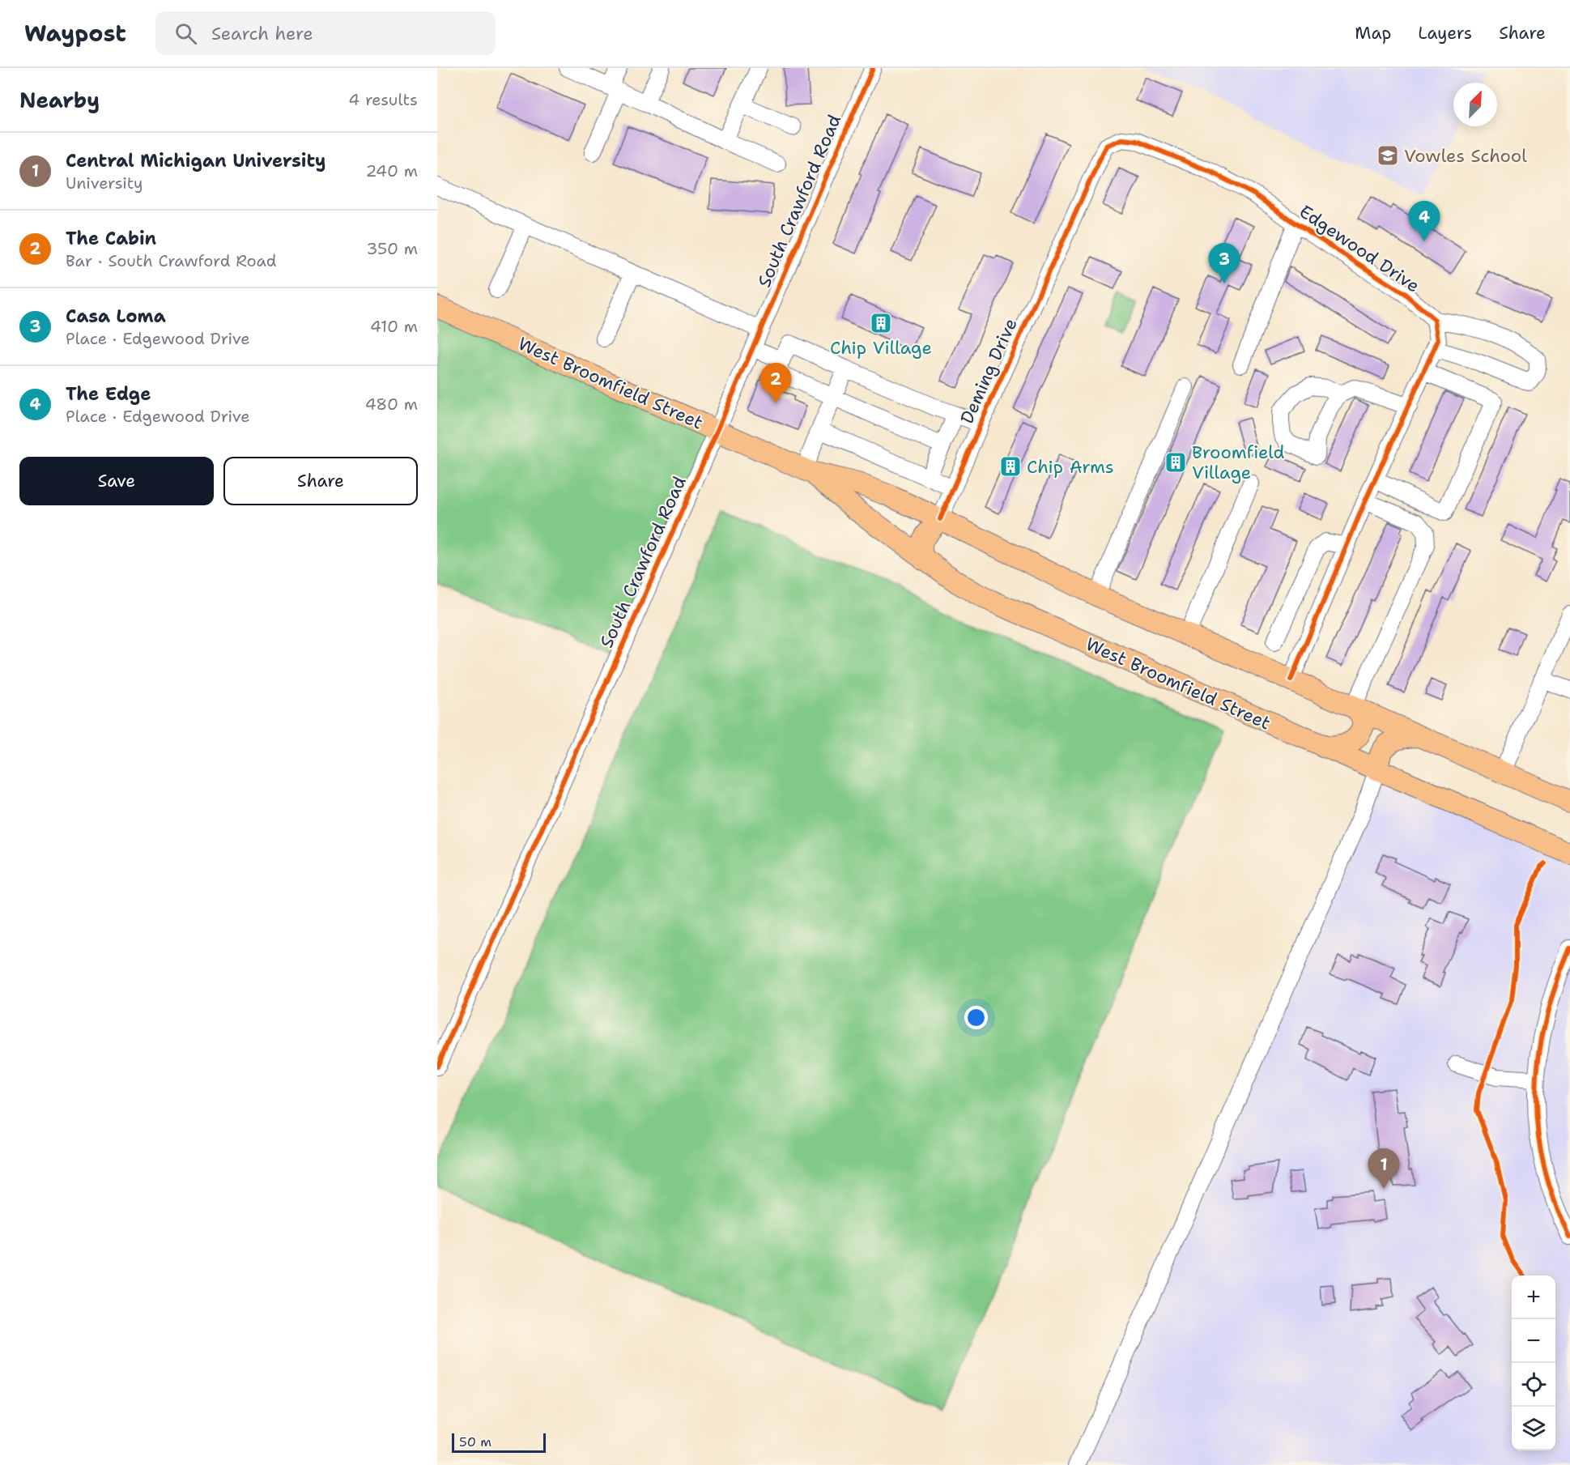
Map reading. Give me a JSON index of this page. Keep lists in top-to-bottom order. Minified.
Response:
{"streets":{"main road":["West Broomfield Street"],"street":["South Crawford Road","Edgewood Drive","Deming Drive"]},"crossings":[["South Crawford Road","West Broomfield Street"],["Edgewood Drive","Deming Drive"],["Deming Drive","West Broomfield Street"]],"places":{"school or university":["Vowles School"],"building":["Chip Village","Broomfield Village","Chip Arms"]},"scale_bar":"50 m","north":"top right","page":{"header":"Waypost","search":"Search here","nav":["Map","Layers","Share"],"heading":["Nearby","4 results"],"list":[{"mark":"1","name":"Central Michigan University","note":"University","value":"240 m"},{"mark":"2","name":"The Cabin","note":"Bar · South Crawford Road","value":"350 m"},{"mark":"3","name":"Casa Loma","note":"Place · Edgewood Drive","value":"410 m"},{"mark":"4","name":"The Edge","note":"Place · Edgewood Drive","value":"480 m"}],"pins":["4","3","2","1"],"buttons":["Save","Share"],"map_buttons":["+","−"],"scale":"50 m"}}
